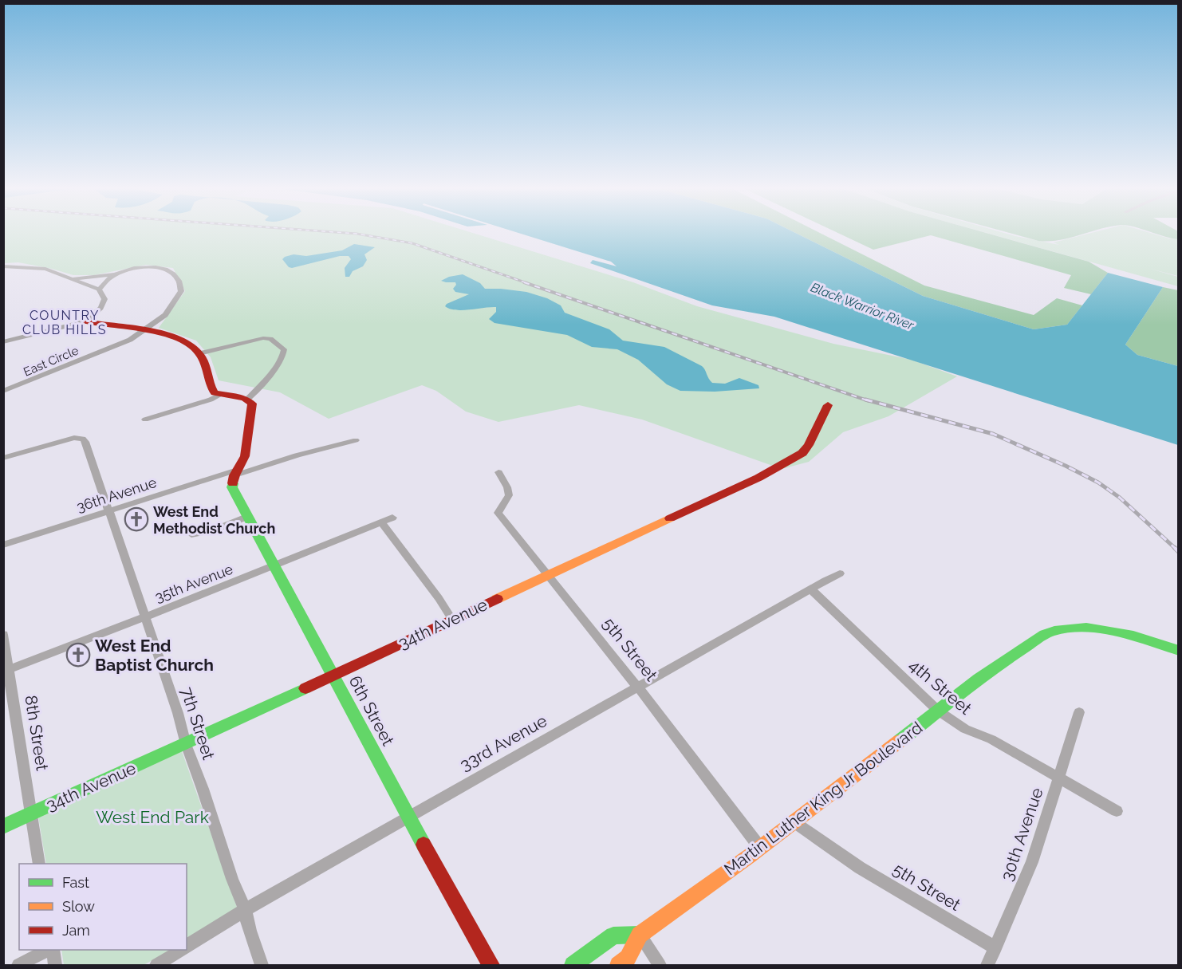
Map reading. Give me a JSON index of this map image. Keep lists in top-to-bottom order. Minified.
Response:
{"streets":{"street":["East Circle","36th Avenue","35th Avenue","34th Avenue","5th Street","4th Street","6th Street","7th Street","8th Street","33rd Avenue","Martin Luther King Jr Boulevard","30th Avenue"]},"crossings":[["36th Avenue","6th Street"],["36th Avenue","7th Street"],["35th Avenue","6th Street"],["35th Avenue","7th Street"],["35th Avenue","8th Street"],["34th Avenue","5th Street"],["34th Avenue","6th Street"],["34th Avenue","7th Street"],["34th Avenue","8th Street"],["5th Street","33rd Avenue"],["5th Street","Martin Luther King Jr Boulevard"],["5th Street","30th Avenue"],["4th Street","33rd Avenue"],["4th Street","Martin Luther King Jr Boulevard"],["4th Street","30th Avenue"],["6th Street","33rd Avenue"],["7th Street","33rd Avenue"]],"districts":["COUNTRY CLUB HILLS"],"water":["Black Warrior River"],"parks":["West End Park"],"places":{"church":["West End Methodist Church","West End Baptist Church"]},"legend":["Fast","Slow","Jam"]}
